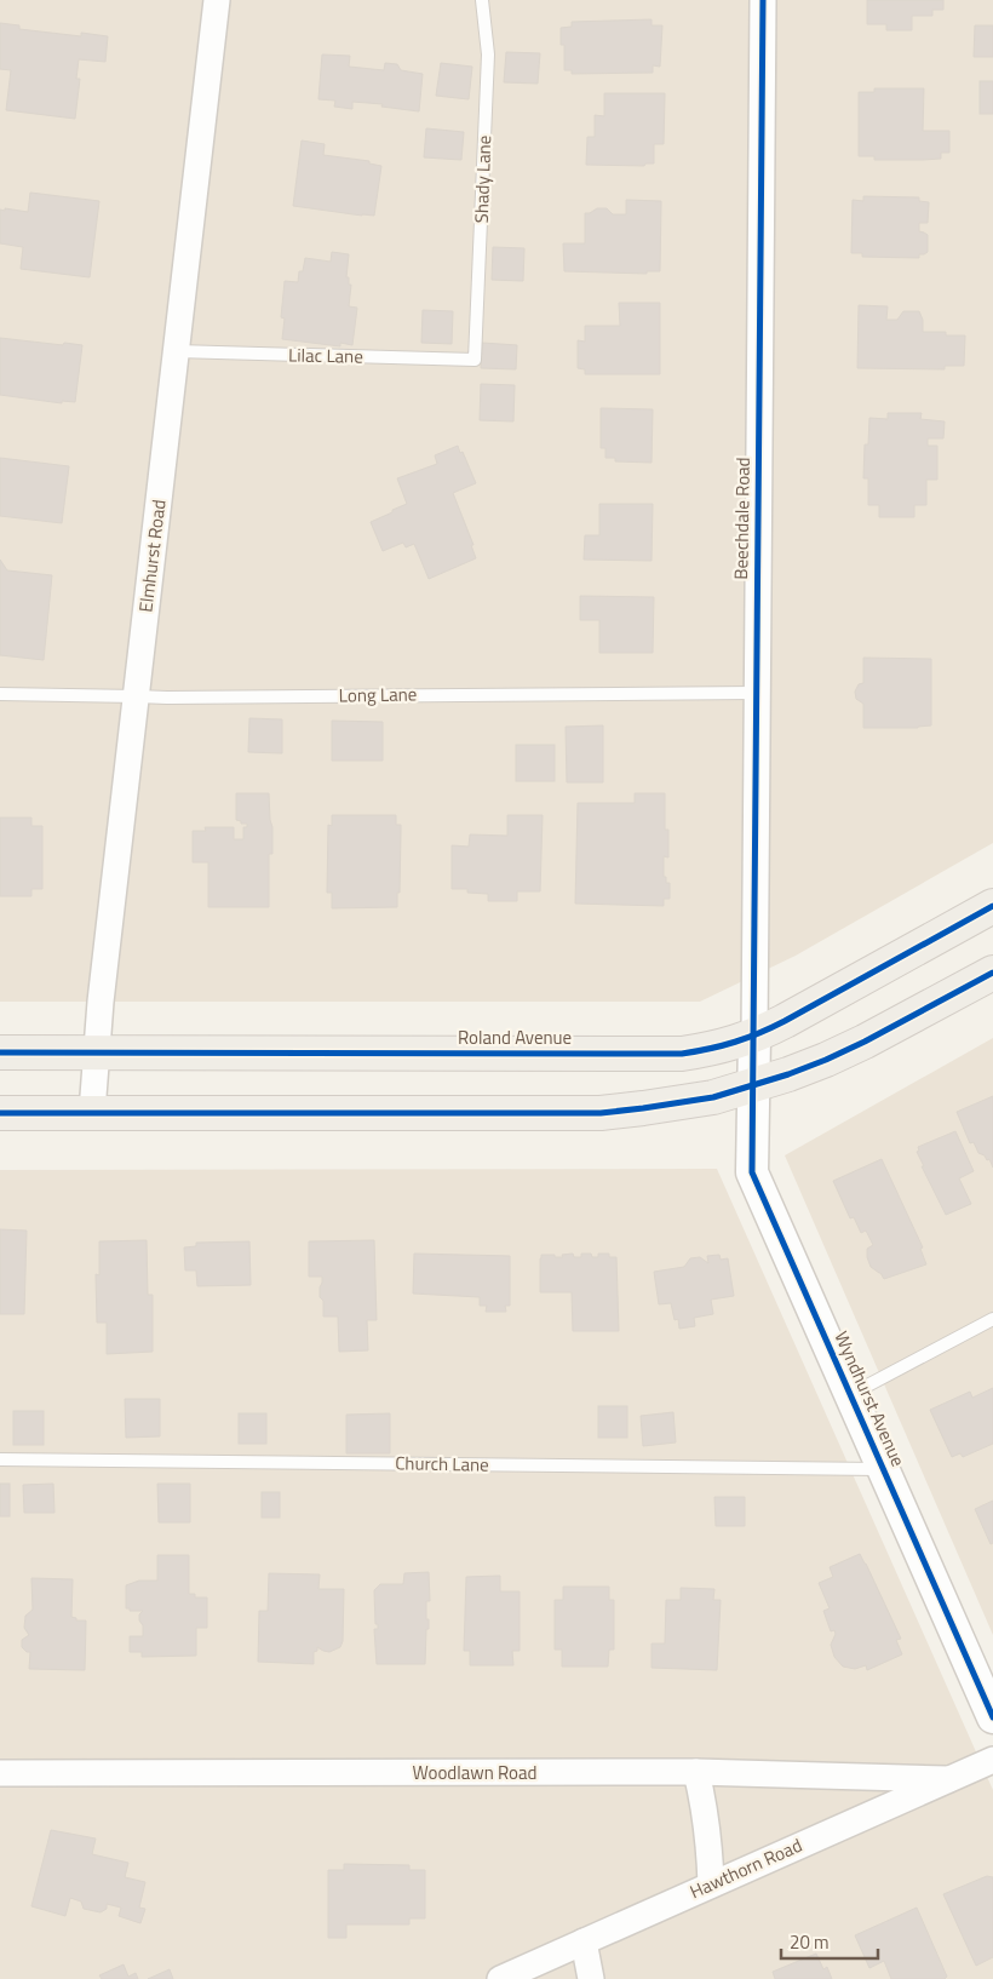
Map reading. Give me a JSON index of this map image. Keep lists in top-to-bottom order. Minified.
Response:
{"streets":{"main road":["Roland Avenue"],"street":["Beechdale Road","Elmhurst Road","Wyndhurst Avenue","Woodlawn Road","Hawthorn Road"],"lane":["Shady Lane","Lilac Lane","Long Lane","Church Lane"]},"crossings":[["Shady Lane","Lilac Lane"],["Lilac Lane","Elmhurst Road"],["Beechdale Road","Long Lane"],["Beechdale Road","Roland Avenue"],["Beechdale Road","Wyndhurst Avenue"],["Elmhurst Road","Long Lane"],["Elmhurst Road","Roland Avenue"],["Roland Avenue","Wyndhurst Avenue"],["Wyndhurst Avenue","Church Lane"],["Woodlawn Road","Hawthorn Road"]],"scale_bar":"20 m"}
